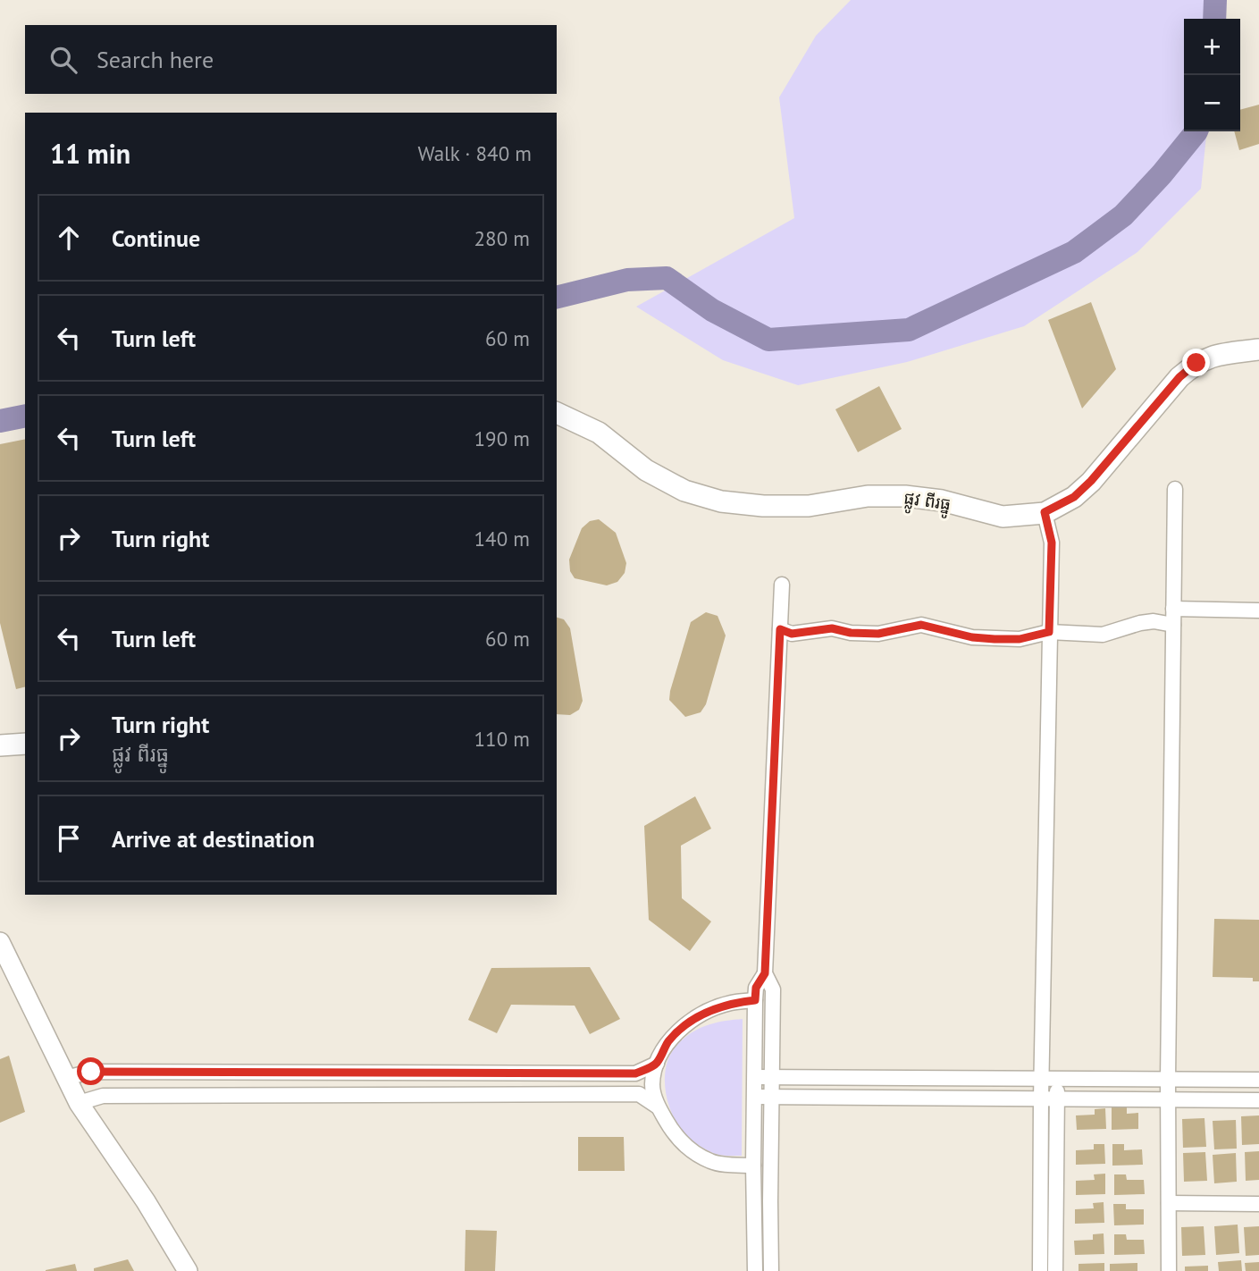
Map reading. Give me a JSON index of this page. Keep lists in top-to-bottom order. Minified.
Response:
{"streets":{"main road":["ផ្លូវ ពីរធ្នូ"]},"page":{"map_buttons":["+","−"],"search":"Search here","heading":["11 min","Walk · 840 m"],"list":[["Continue","280 m"],["Turn left","60 m"],["Turn left","190 m"],["Turn right","140 m"],["Turn left","60 m"],["Turn right","ផ្លូវ ពីរធ្នូ","110 m"],"Arrive at destination"]}}
